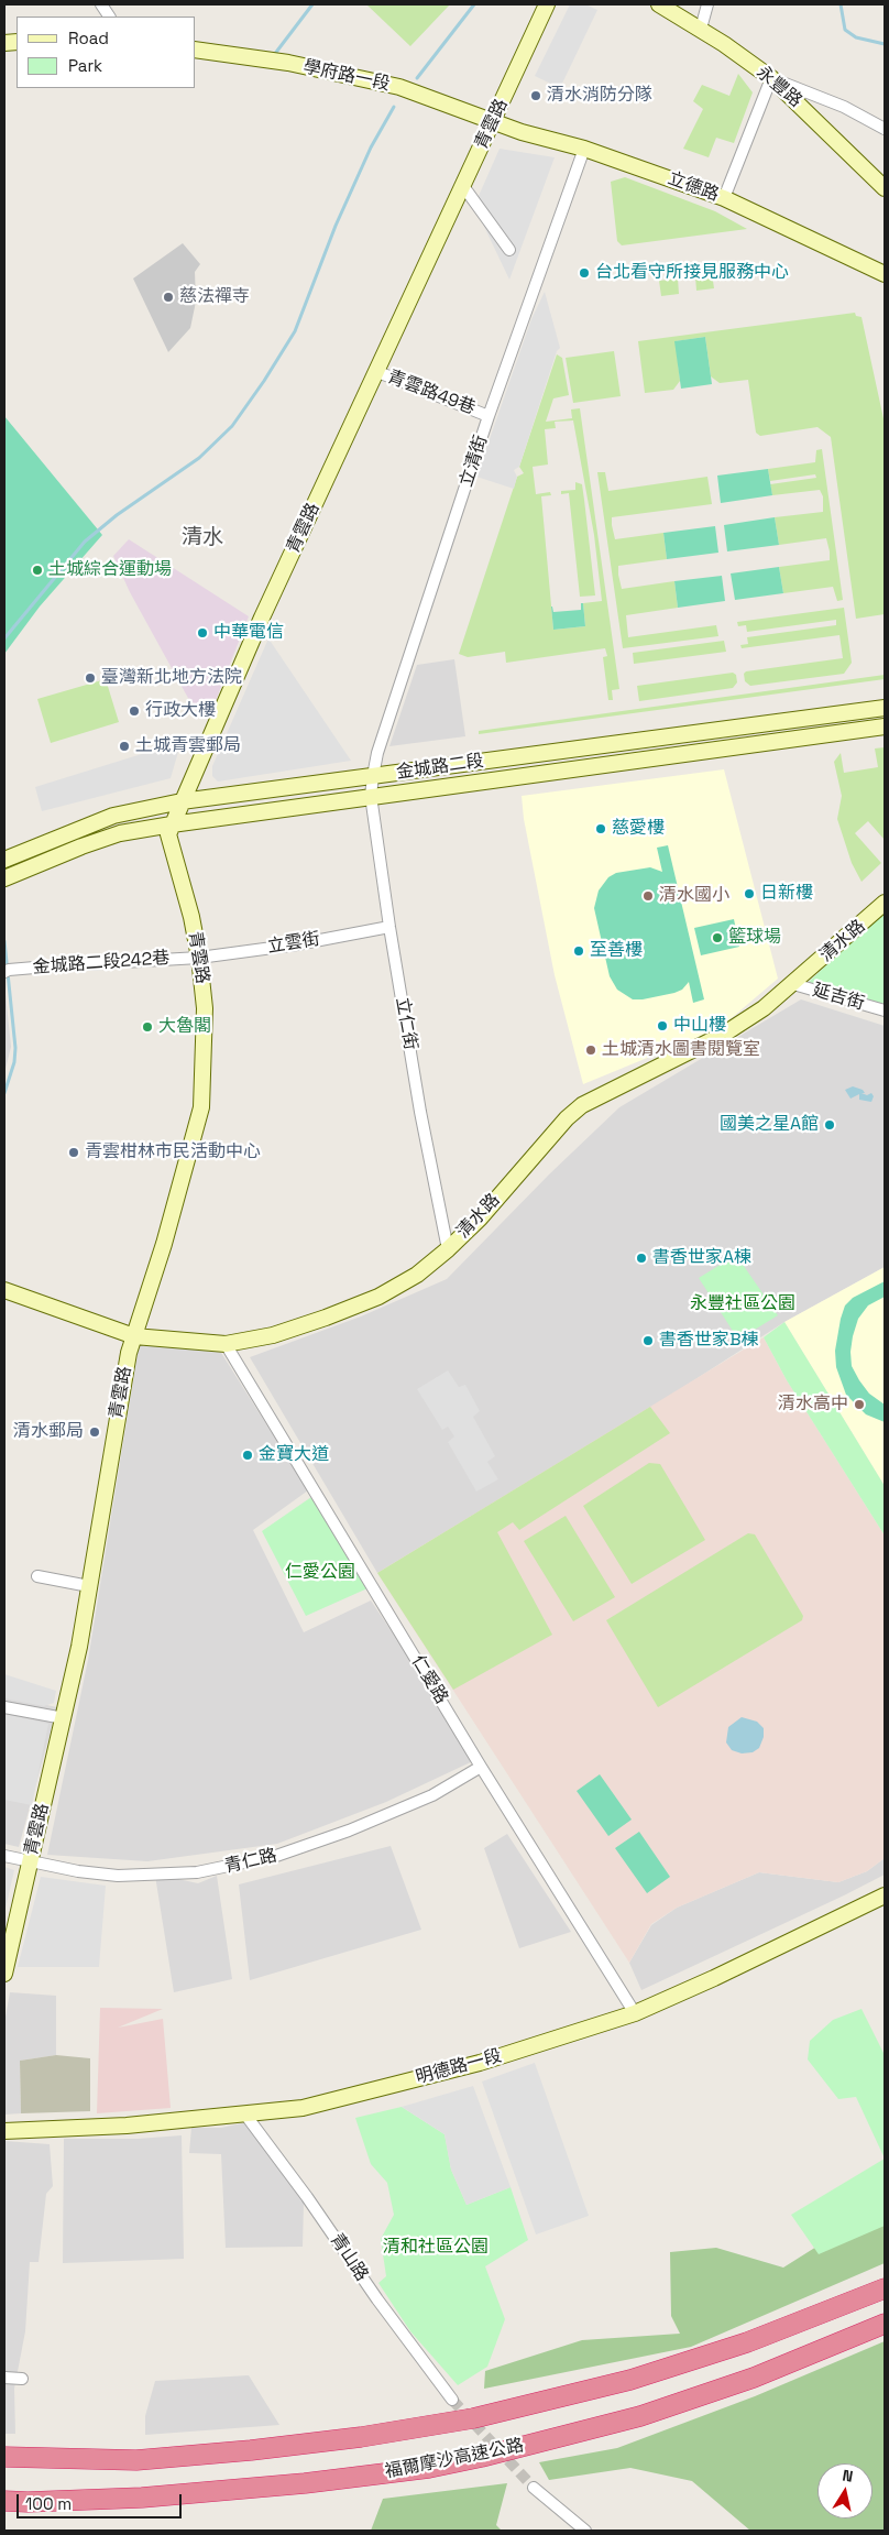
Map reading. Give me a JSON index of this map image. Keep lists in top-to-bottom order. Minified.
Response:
{"streets":{"highway":["福爾摩沙高速公路"],"street":["學府路一段","永豐路","青雲路","立德路","青雲路49巷","立清街","金城路二段","清水路","立雲街","金城路二段242巷","延吉街","立仁街","仁愛路","青仁路","明德路一段","青山路"]},"crossings":[["學府路一段","青雲路"],["學府路一段","立德路"],["青雲路","立德路"],["青雲路","青雲路49巷"],["青雲路","金城路二段"],["青雲路","清水路"],["青雲路","立雲街"],["青雲路","金城路二段242巷"],["青雲路","青仁路"],["立德路","立清街"],["青雲路49巷","立清街"],["立清街","金城路二段"],["立清街","立仁街"],["金城路二段","立仁街"],["清水路","延吉街"],["清水路","立仁街"],["清水路","仁愛路"],["立雲街","金城路二段242巷"],["立雲街","立仁街"],["仁愛路","青仁路"],["仁愛路","明德路一段"],["明德路一段","青山路"]],"districts":["清水"],"parks":["永豐社區公園","仁愛公園","清和社區公園"],"places":["清水消防分隊","台北看守所接見服務中心","慈法禪寺","土城綜合運動場","中華電信","臺灣新北地方法院","行政大樓","土城青雲郵局","慈愛樓","日新樓","清水國小","籃球場","至善樓","中山樓","大魯閣","土城清水圖書閱覽室","國美之星A館","青雲柑林市民活動中心","書香世家A棟","書香世家B棟","清水高中","清水郵局","金寶大道"],"legend":["Road","Park"],"scale_bar":"100 m","north":"top"}
